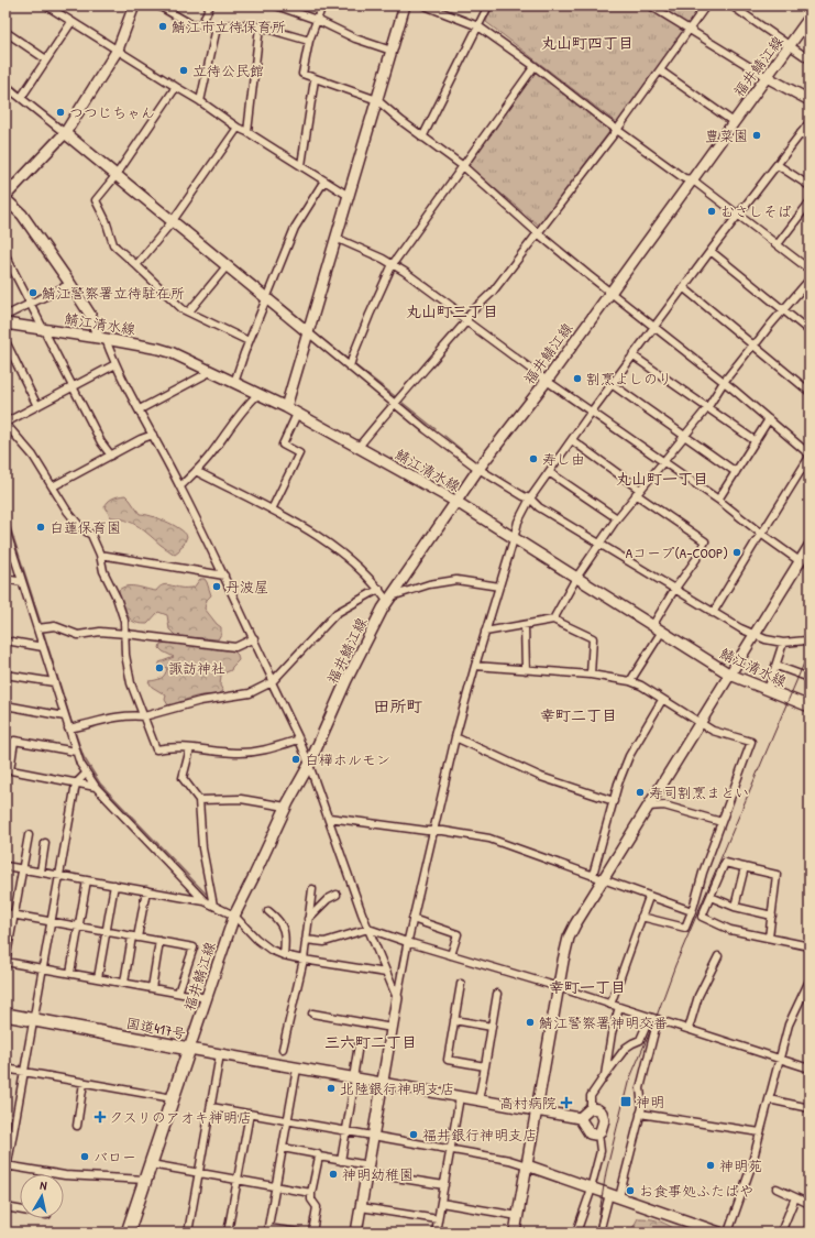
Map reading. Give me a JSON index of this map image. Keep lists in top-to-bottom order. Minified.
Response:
{"streets":{"highway":["国道417号"],"main road":["福井鯖江線","鯖江清水線"]},"crossings":[["福井鯖江線","鯖江清水線"],["福井鯖江線","国道417号"]],"districts":["丸山町四丁目","丸山町三丁目","丸山町一丁目","田所町","幸町二丁目","幸町一丁目","三六町二丁目"],"places":{"other":["鯖江市立待保育所","立待公民館","つつじちゃん","豊菜園","むさしそば","鯖江警察署立待駐在所","割烹よしのり","寿し由","白蓮保育園","Aコープ(A-COOP)","丹波屋","諏訪神社","白樺ホルモン","寿司割烹まとい","鯖江警察署神明交番","北陸銀行神明支店","福井銀行神明支店","バロー","神明苑","神明幼稚園","お食事処ふたばや"],"transit":["神明"],"health":["高村病院","クスリのアオキ神明店"]},"north":"top"}
